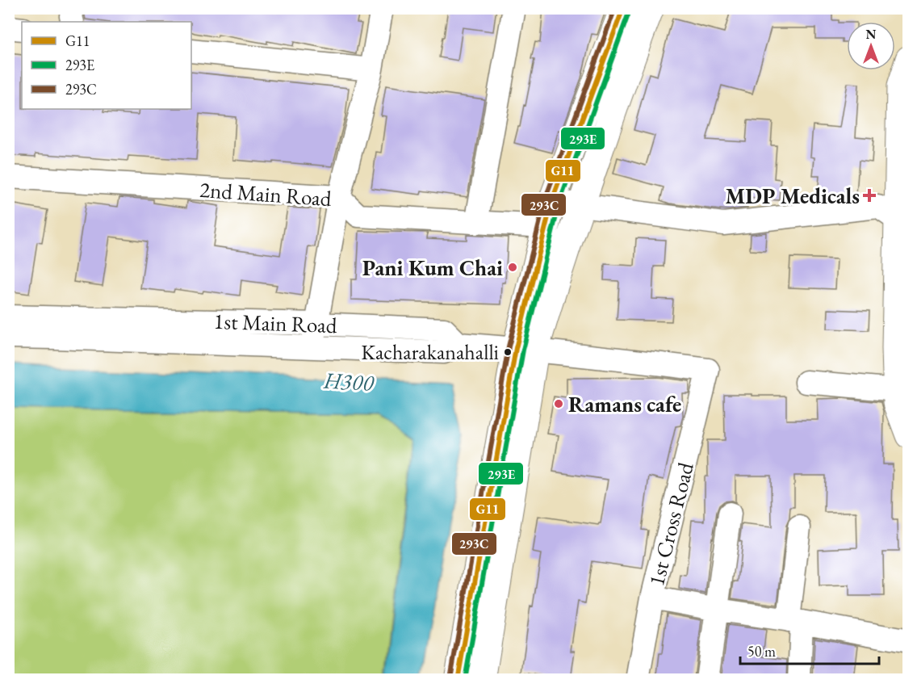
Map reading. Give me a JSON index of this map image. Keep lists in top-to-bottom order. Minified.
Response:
{"streets":{"street":["2nd Main Road","1st Main Road","1st Cross Road"]},"water":["H300"],"places":{"health":["MDP Medicals"],"other":["Pani Kum Chai","Kacharakanahalli","Ramans cafe"]},"lines":["transit line G11","transit line 293C","transit line 293E"],"legend":["G11","293E","293C"],"scale_bar":"50 m","north":"top"}
